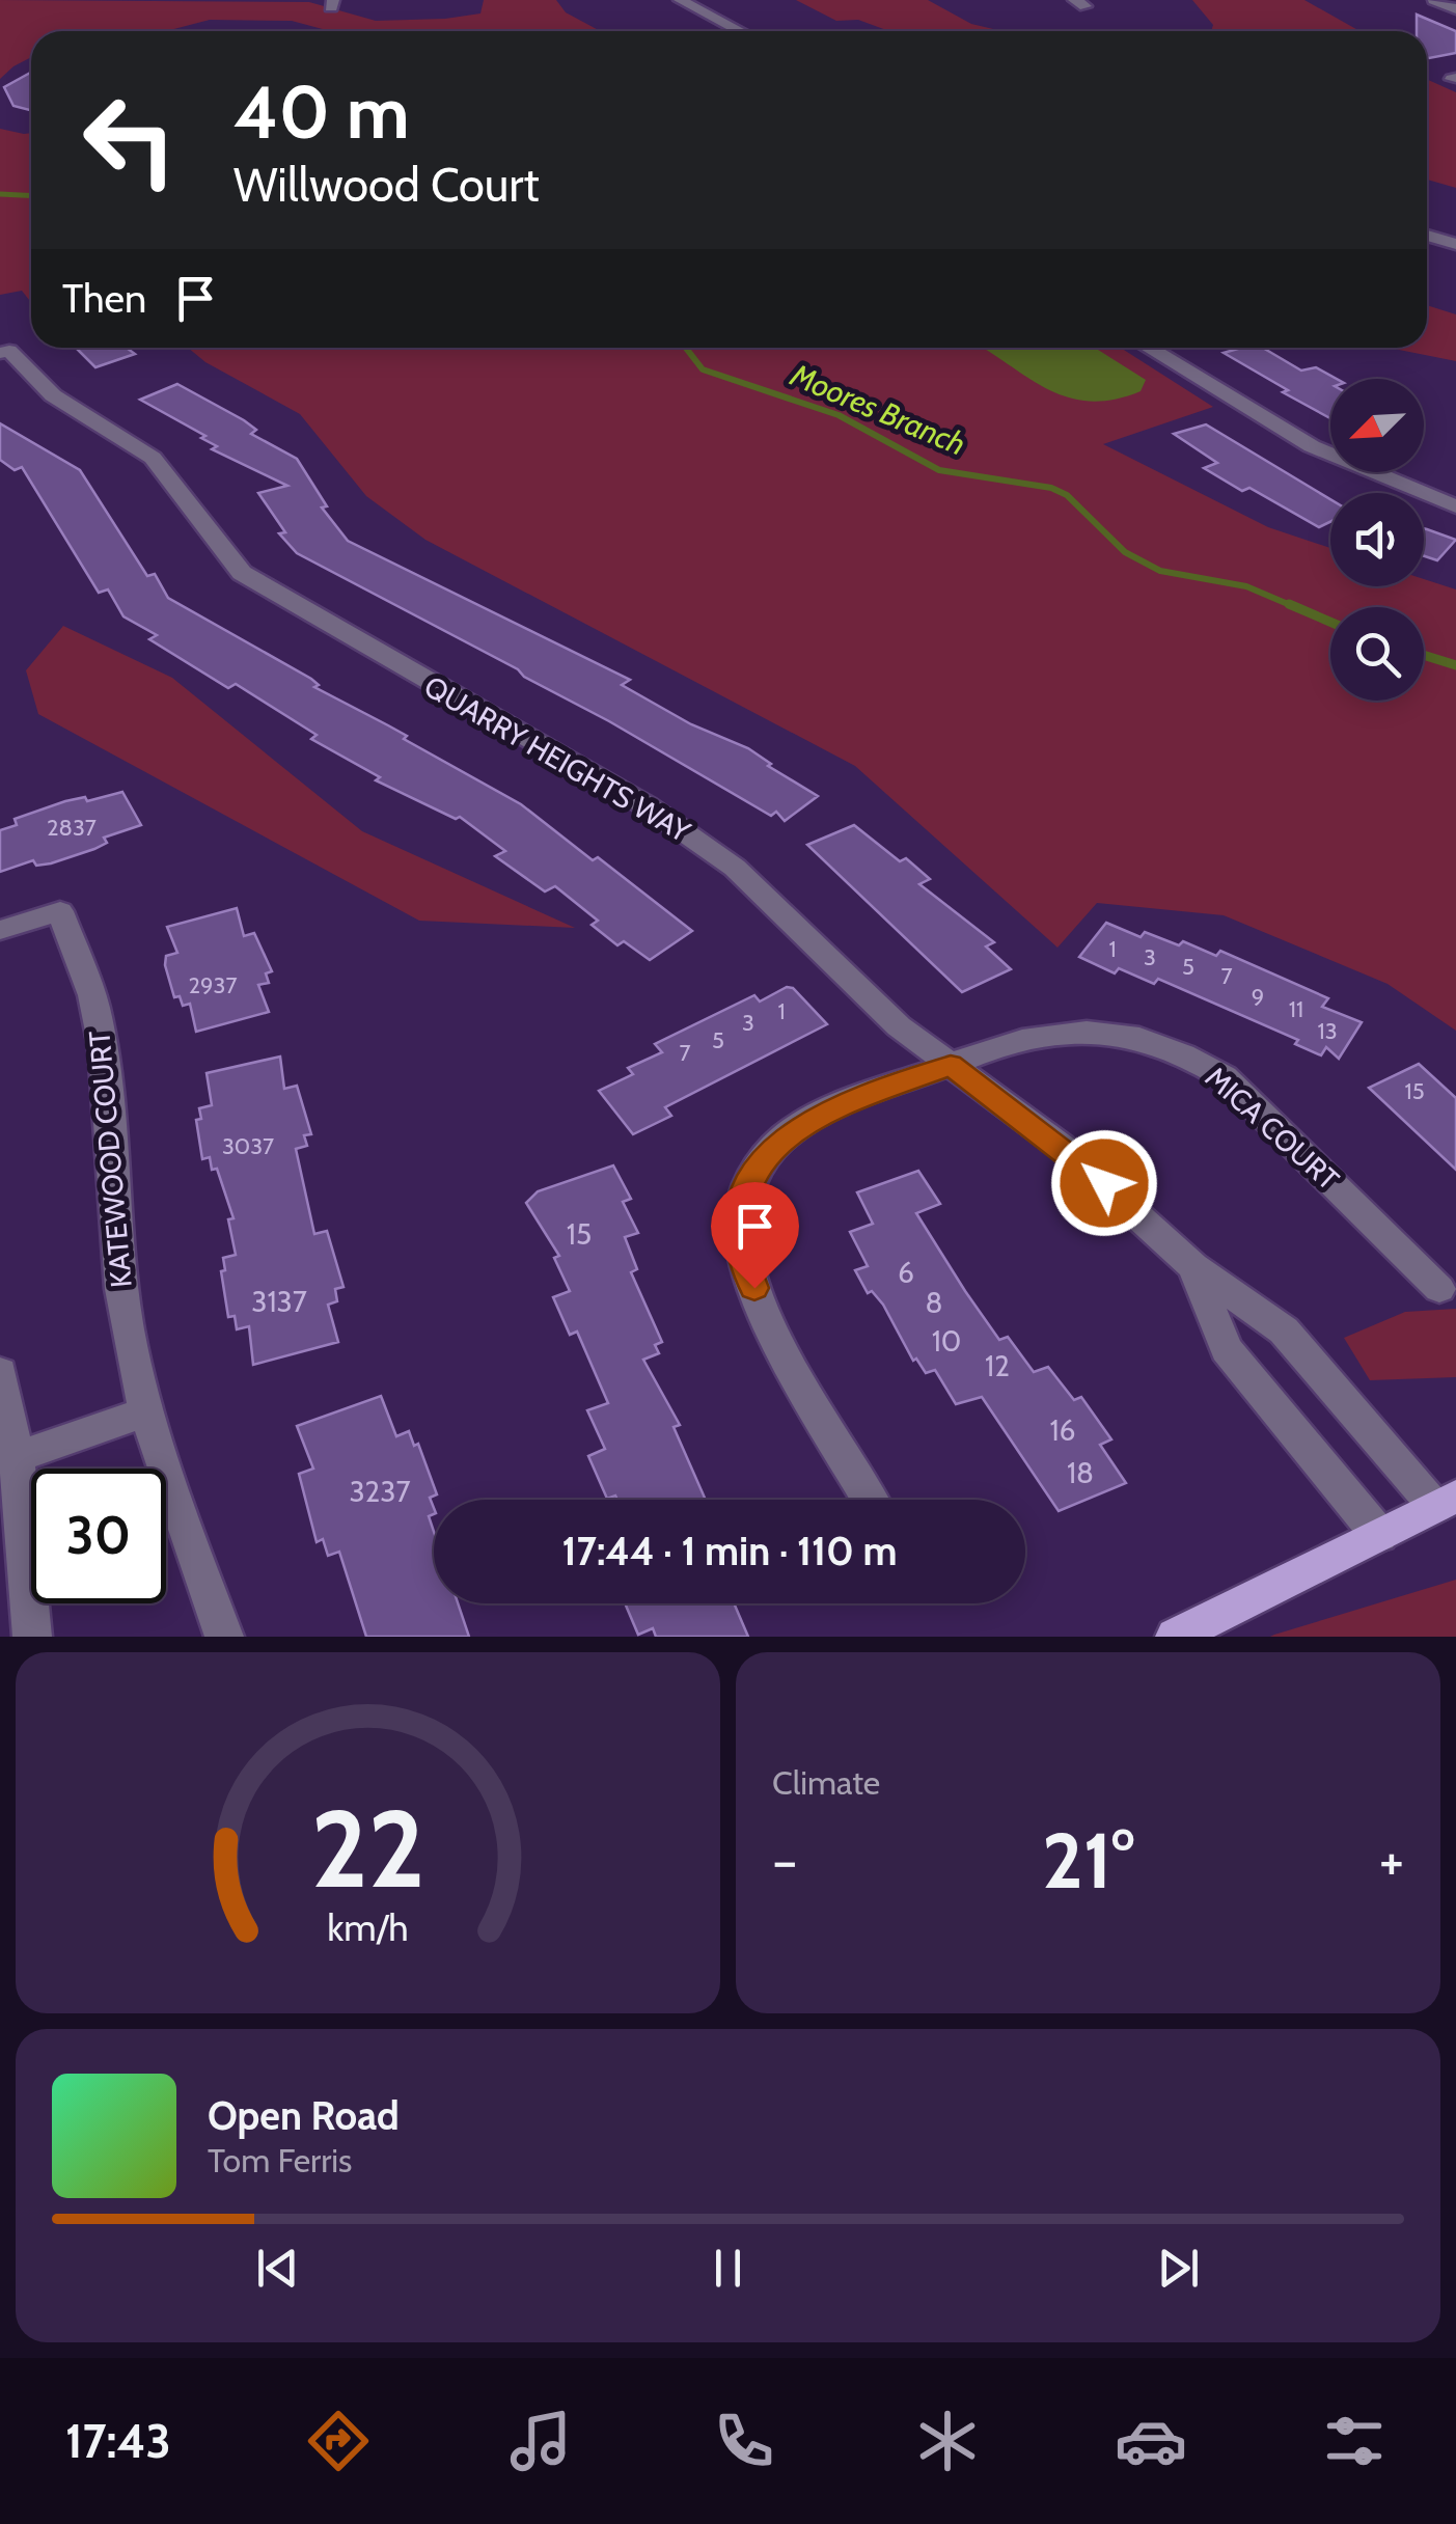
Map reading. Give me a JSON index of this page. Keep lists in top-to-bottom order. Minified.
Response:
{"streets":{"street":["QUARRY HEIGHTS WAY","MICA COURT","KATEWOOD COURT"]},"crossings":[["QUARRY HEIGHTS WAY","MICA COURT"]],"water":["Moores Branch"],"house_numbers":["2837","1","3","5","7","2937","9","11","1","3","13","5","7","15","3037","15","6","3137","8","10","12","16","18","3237"],"north":"bottom left","page":{"turn":["40 m","Willwood Court"],"then":"Then","limit":"30","trip":"17:44 · 1 min · 110 m","tile":"Climate","heat":["−","21°","+"],"song":["Open Road","Tom Ferris"],"tabs":"17:43","gauge":["22","km/h"]}}
